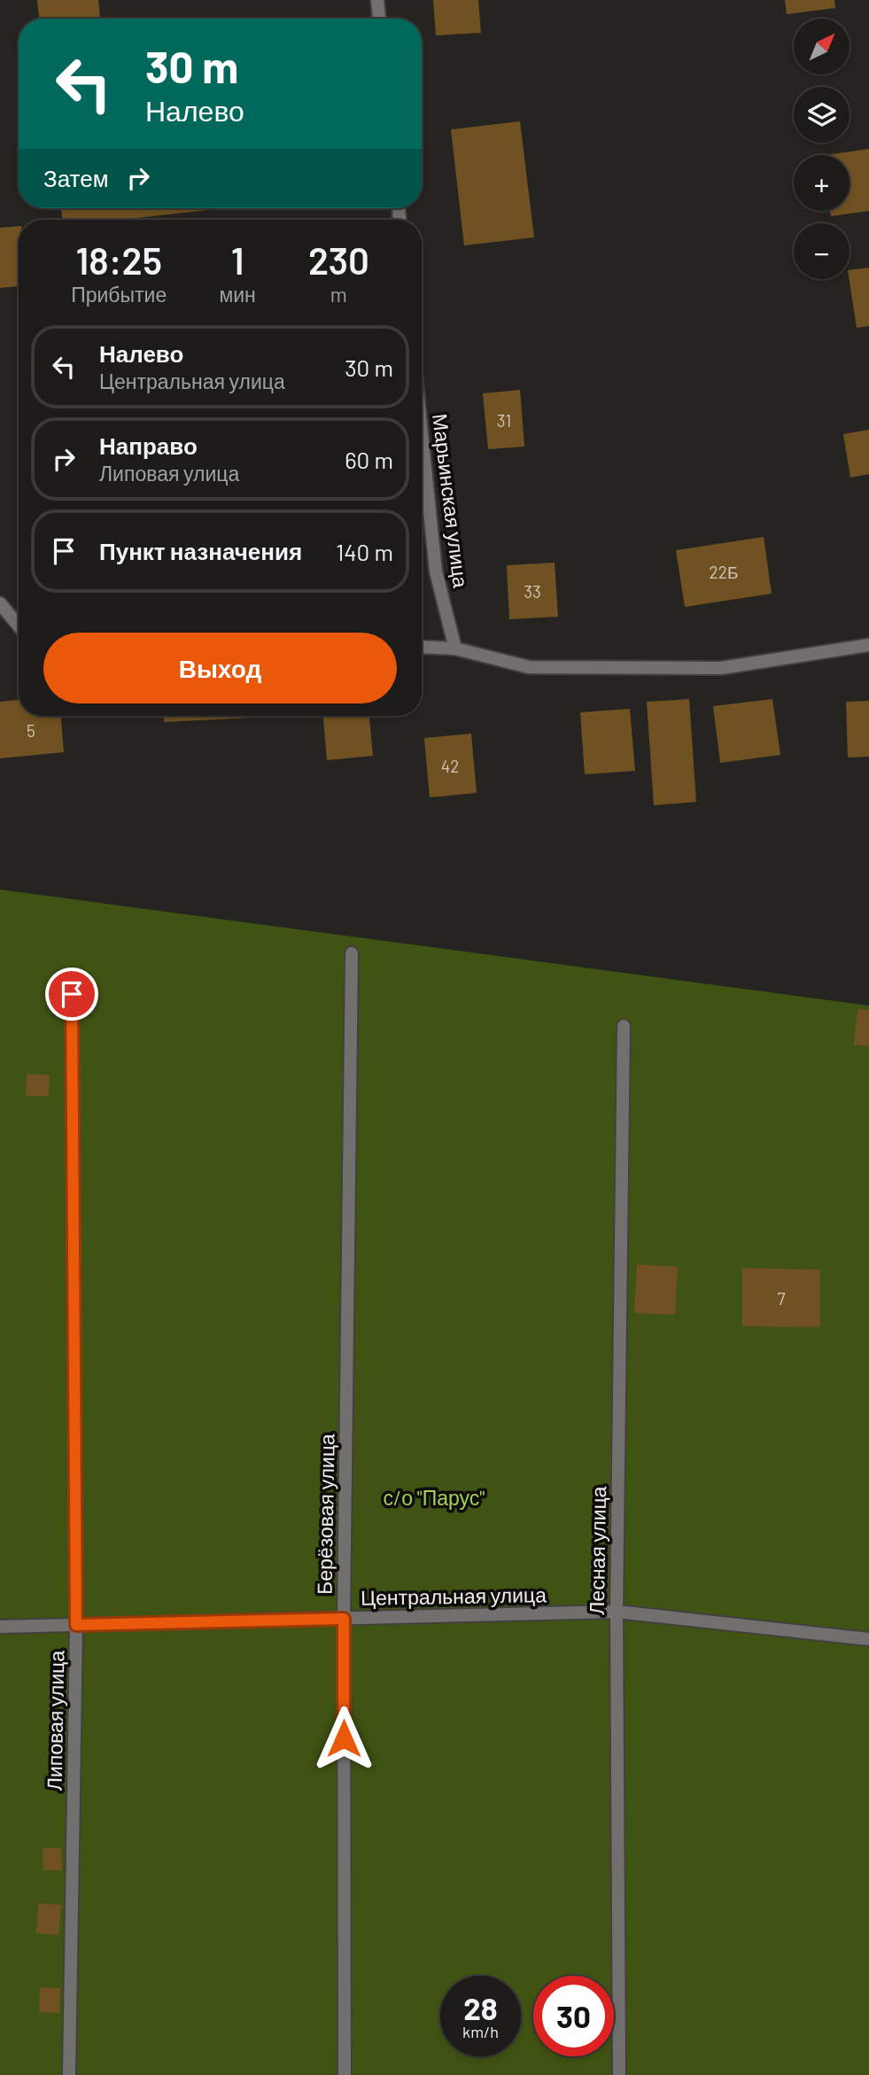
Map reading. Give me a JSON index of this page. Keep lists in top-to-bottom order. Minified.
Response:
{"streets":{"street":["Марьинская улица","Берёзовая улица","Лесная улица","Центральная улица","Липовая улица"]},"crossings":[["Берёзовая улица","Центральная улица"],["Лесная улица","Центральная улица"],["Центральная улица","Липовая улица"]],"parks":["с/о \"Парус\""],"house_numbers":["31","22Б","33","5","42","7"],"north":"top right","page":{"map_buttons":["+","−"],"turn":["30 m","Налево"],"then":"Затем","eta":["18:25","Прибытие","1","мин","230","m"],"list":[{"name":"Налево","note":"Центральная улица","value":"30 m"},{"name":"Направо","note":"Липовая улица","value":"60 m"},{"name":"Пункт назначения","value":"140 m"}],"buttons":"Выход","speed":"28 km/h","limit":"30"}}
